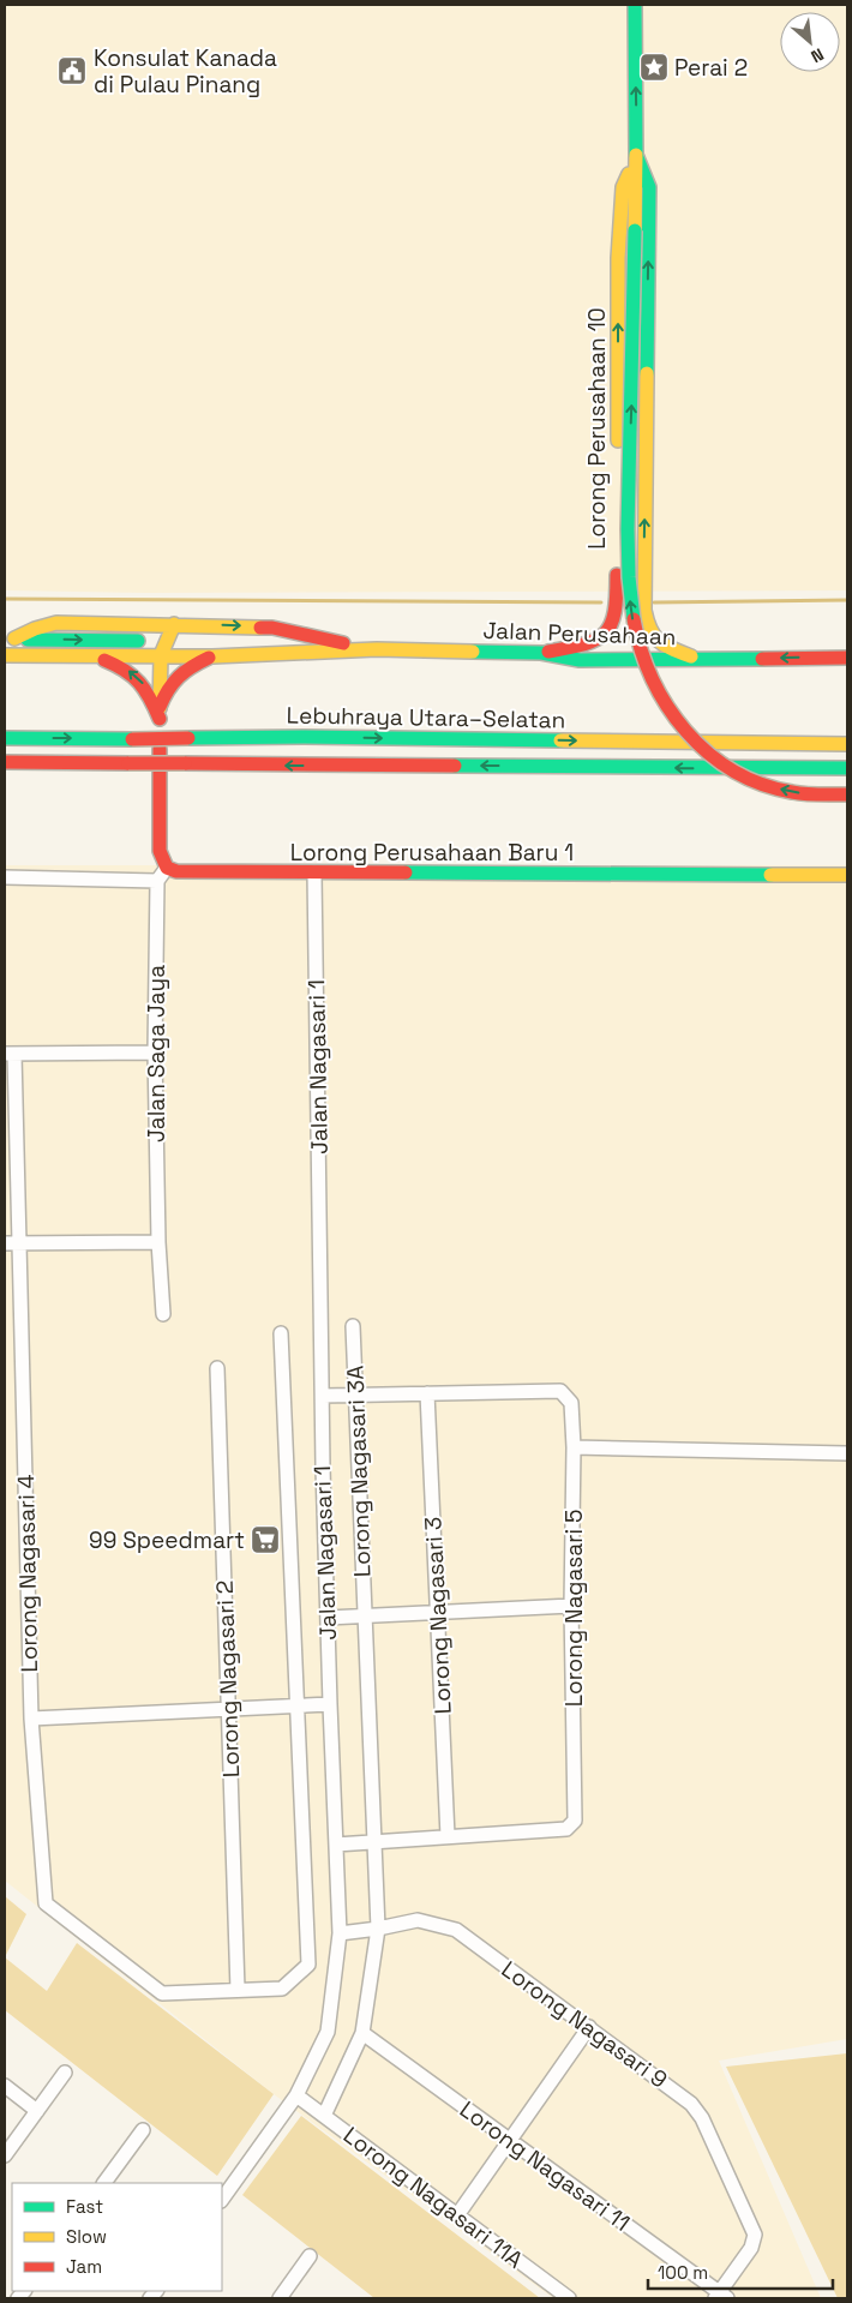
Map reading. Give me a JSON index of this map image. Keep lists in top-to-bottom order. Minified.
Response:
{"streets":{"main road":["Lorong Perusahaan 10","Jalan Perusahaan","Lebuhraya Utara–Selatan","Lorong Perusahaan Baru 1"],"street":["Jalan Saga Jaya","Jalan Nagasari 1","Lorong Nagasari 3A","Lorong Nagasari 4","Lorong Nagasari 5","Lorong Nagasari 3","Lorong Nagasari 2","Lorong Nagasari 9","Lorong Nagasari 11","Lorong Nagasari 11A"]},"crossings":[["Lorong Perusahaan 10","Jalan Perusahaan"],["Lorong Perusahaan Baru 1","Jalan Nagasari 1"],["Jalan Nagasari 1","Lorong Nagasari 3A"],["Jalan Nagasari 1","Lorong Nagasari 9"],["Jalan Nagasari 1","Lorong Nagasari 11"],["Jalan Nagasari 1","Lorong Nagasari 11A"],["Lorong Nagasari 4","Lorong Nagasari 2"],["Lorong Nagasari 5","Lorong Nagasari 3"],["Lorong Nagasari 9","Lorong Nagasari 11"]],"one_way":["Lorong Perusahaan 10"],"places":{"place":["Perai 2"],"public building":["Konsulat Kanada di Pulau Pinang"],"supermarket":["99 Speedmart"]},"legend":["Fast","Slow","Jam"],"scale_bar":"100 m","north":"bottom right"}
